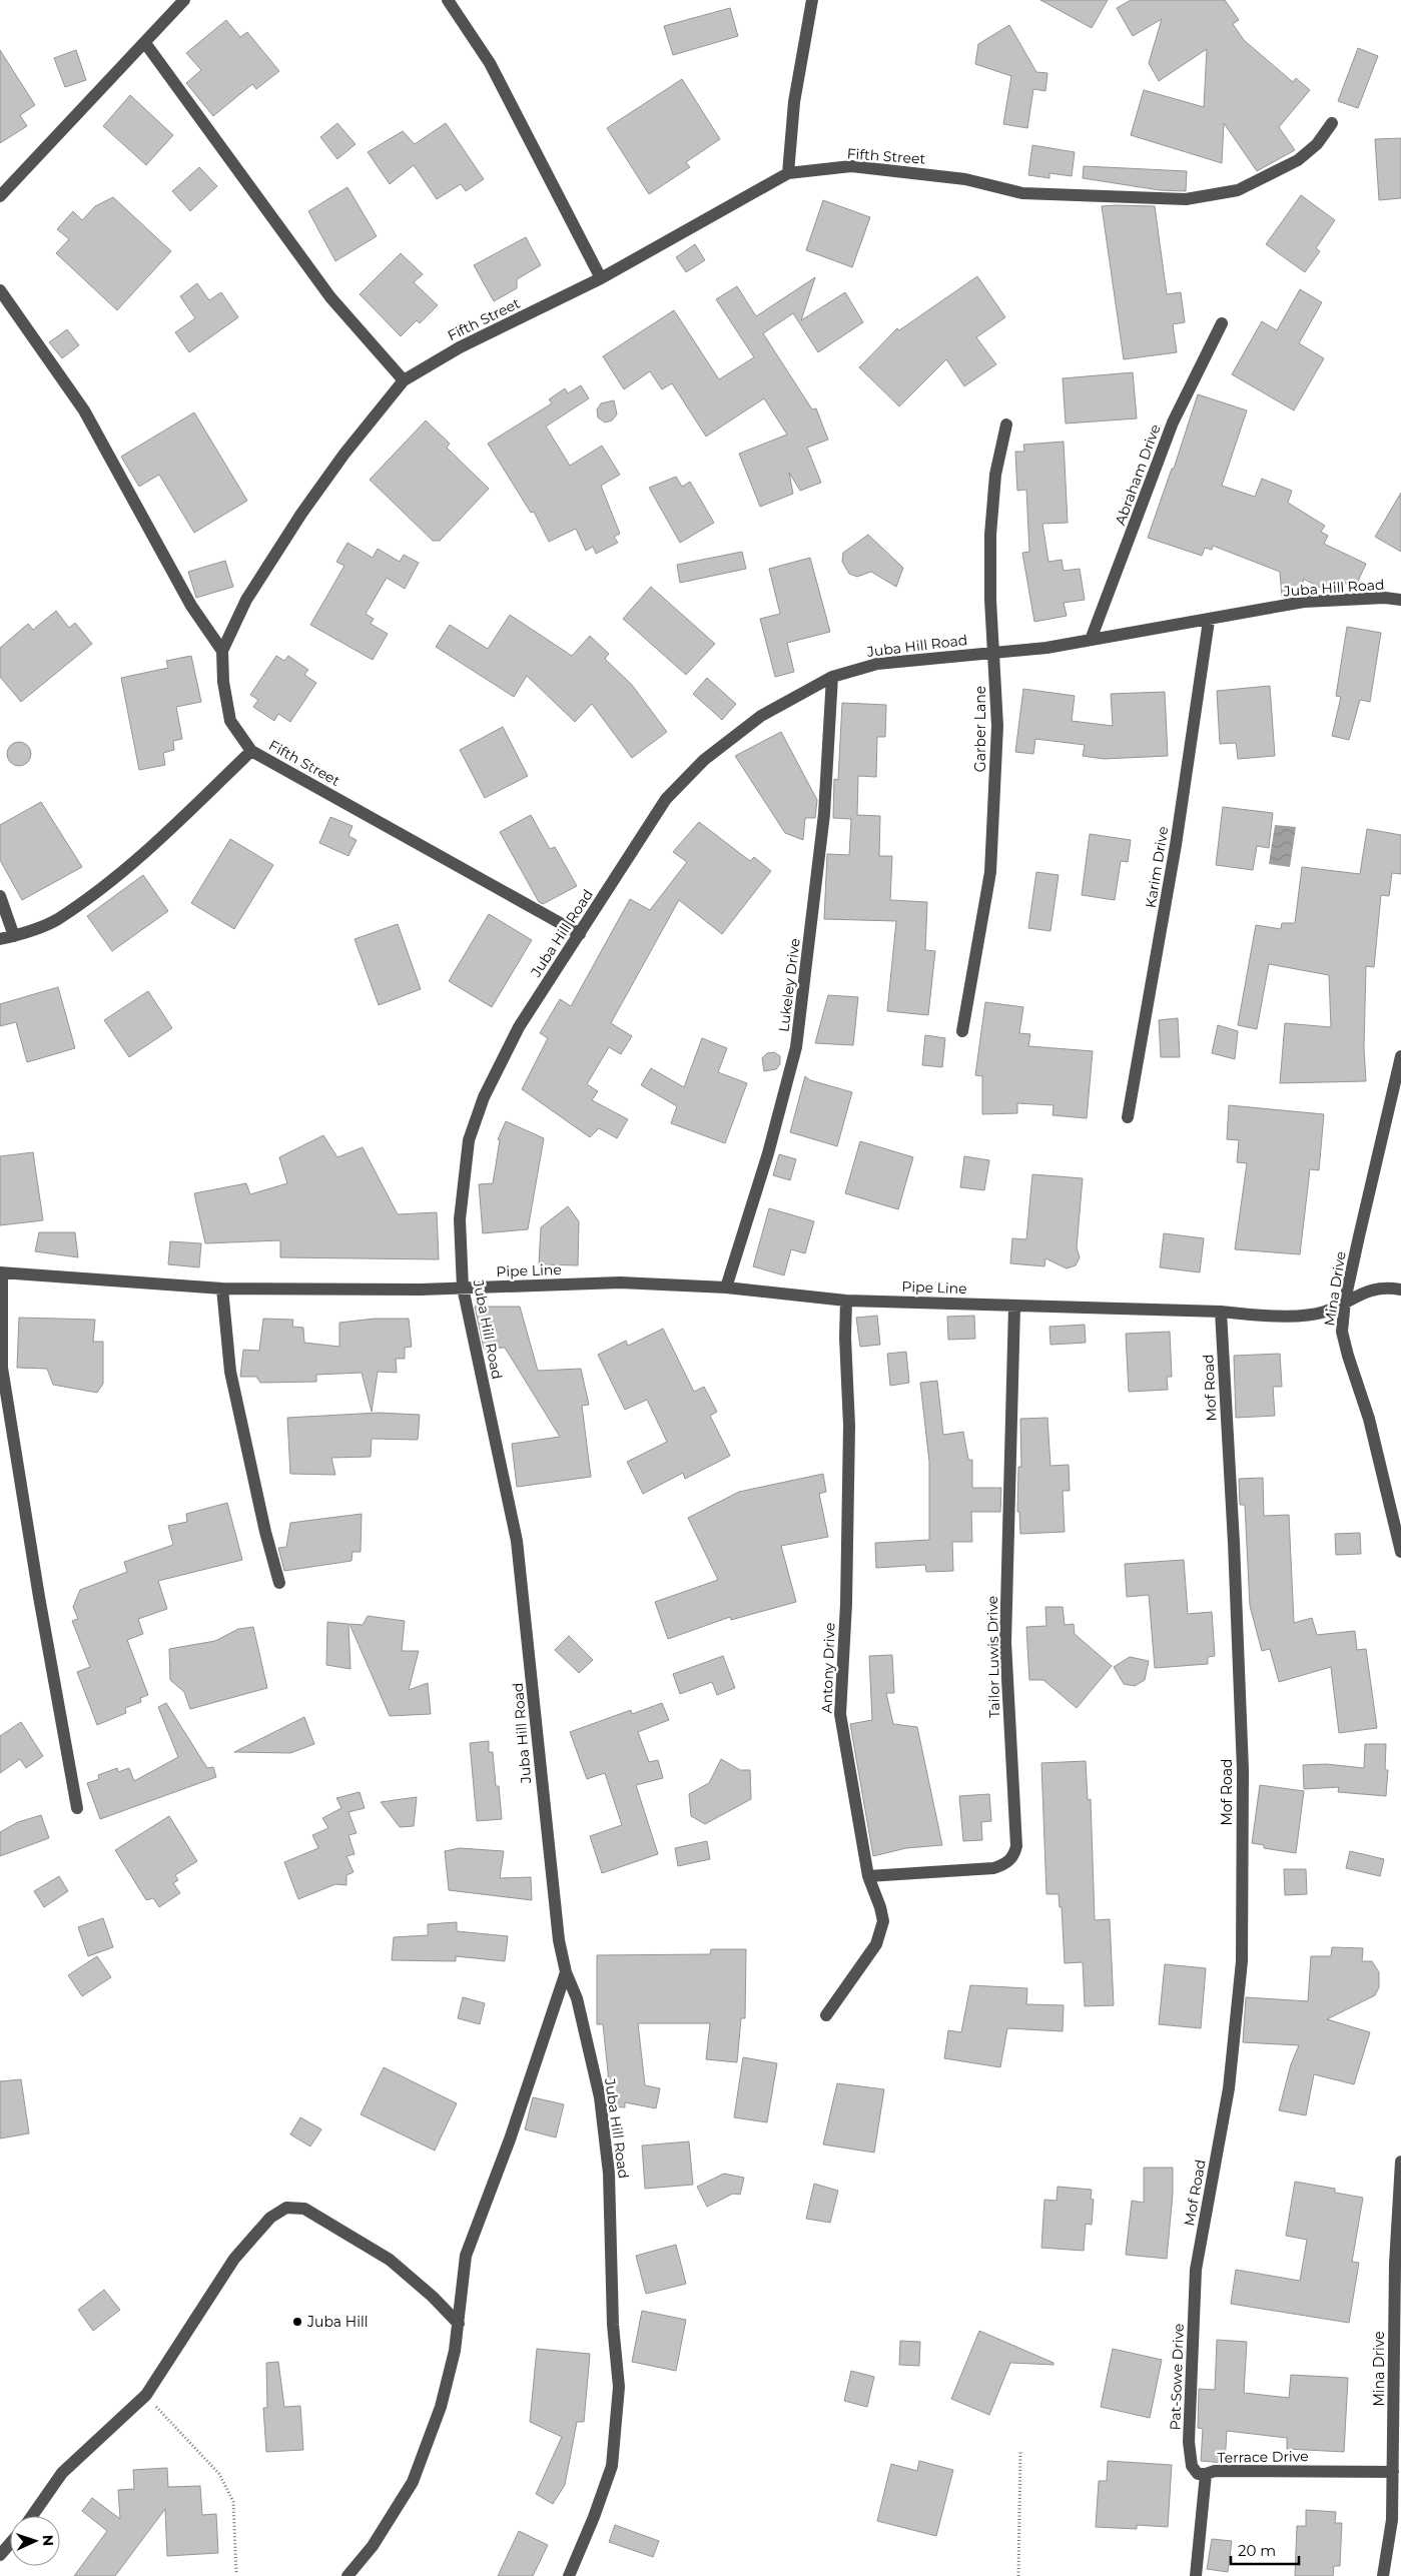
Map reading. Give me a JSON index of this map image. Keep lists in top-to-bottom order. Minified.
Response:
{"streets":{"street":["Fifth Street","Abraham Drive","Juba Hill Road","Garber Lane","Karim Drive","Lukeley Drive","Pipe Line","Mina Drive","Mof Road","Tailor Luwis Drive","Antony Drive","Pat-Sowe Drive","Terrace Drive"]},"crossings":[["Fifth Street","Juba Hill Road"],["Abraham Drive","Juba Hill Road"],["Juba Hill Road","Garber Lane"],["Juba Hill Road","Karim Drive"],["Juba Hill Road","Lukeley Drive"],["Juba Hill Road","Pipe Line"],["Lukeley Drive","Pipe Line"],["Pipe Line","Mina Drive"],["Pipe Line","Mof Road"],["Pipe Line","Tailor Luwis Drive"],["Pipe Line","Antony Drive"],["Mina Drive","Terrace Drive"],["Mof Road","Pat-Sowe Drive"],["Tailor Luwis Drive","Antony Drive"],["Pat-Sowe Drive","Terrace Drive"]],"places":["Juba Hill"],"scale_bar":"20 m","north":"right"}
